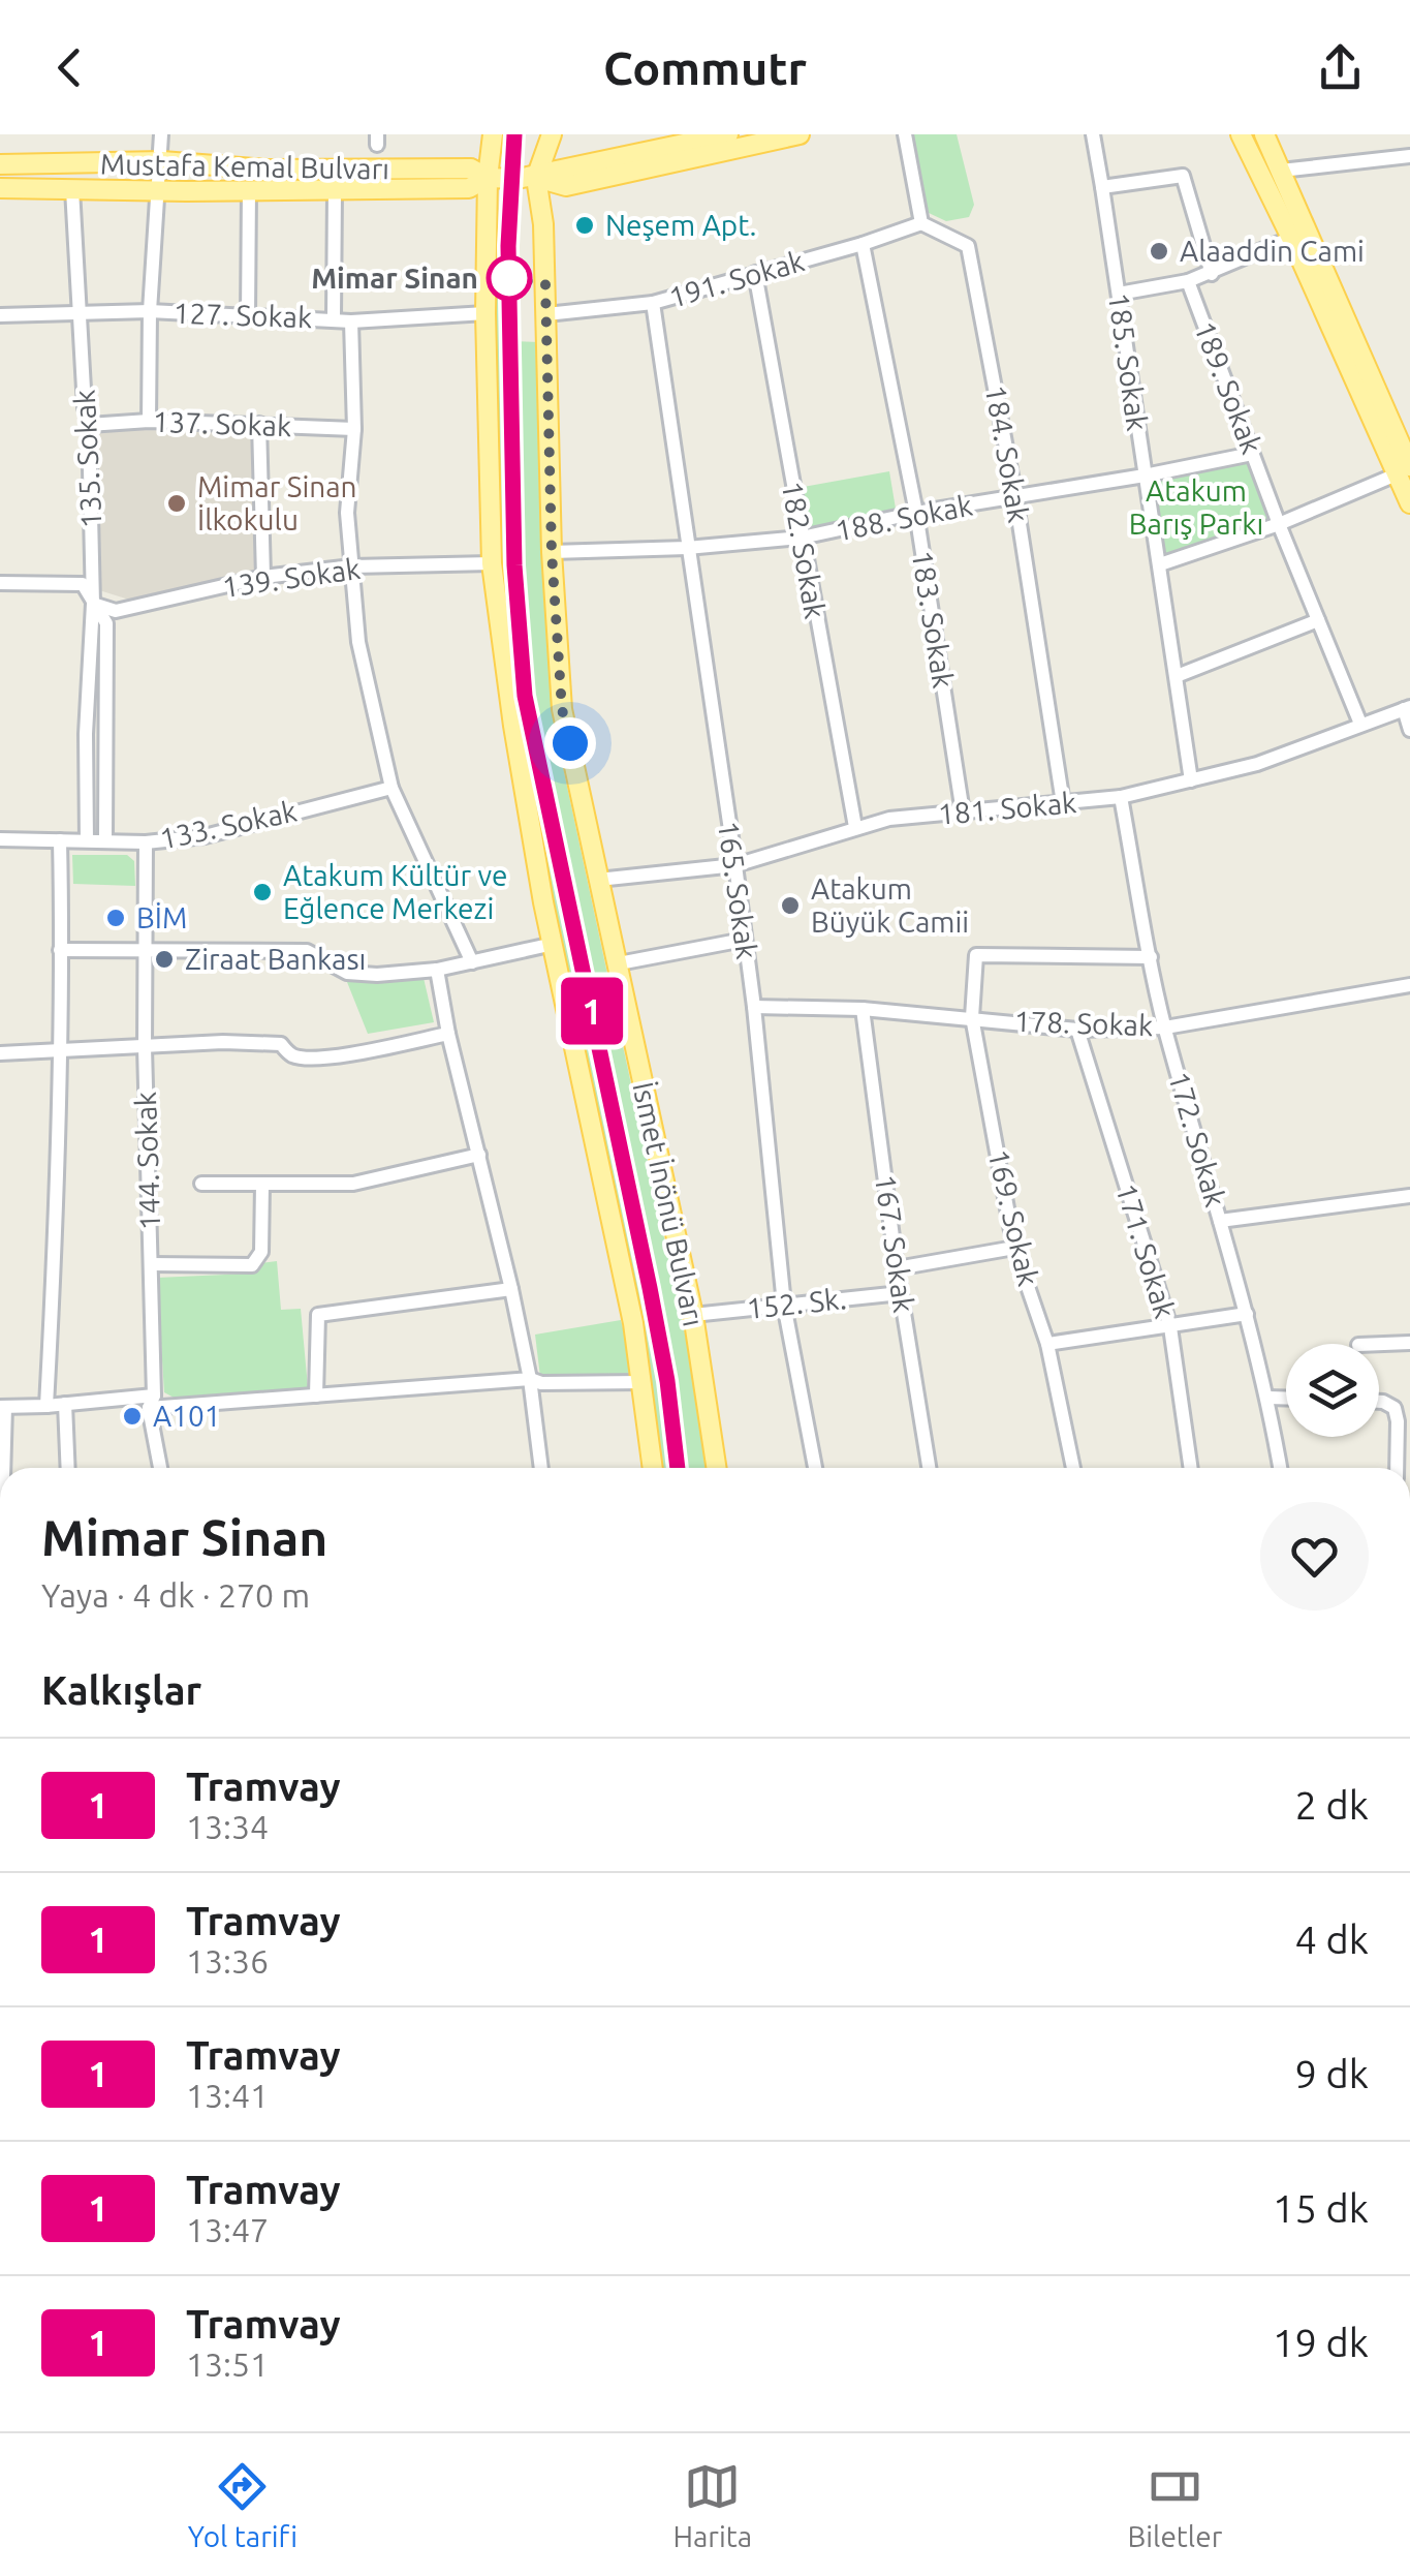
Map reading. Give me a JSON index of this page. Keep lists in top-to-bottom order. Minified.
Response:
{"streets":{"main road":["Mustafa Kemal Bulvarı","İsmet İnönü Bulvarı"],"street":["191. Sokak","127. Sokak","185. Sokak","189. Sokak","137. Sokak","184. Sokak","135. Sokak","188. Sokak","182. Sokak","139. Sokak","183. Sokak","181. Sokak","133. Sokak","165. Sokak","178. Sokak","172. Sokak","144. Sokak","169. Sokak","167. Sokak","171. Sokak","152. Sk."]},"crossings":[["Mustafa Kemal Bulvarı","135. Sokak"],["Mustafa Kemal Bulvarı","İsmet İnönü Bulvarı"],["191. Sokak","184. Sokak"],["191. Sokak","182. Sokak"],["191. Sokak","183. Sokak"],["191. Sokak","165. Sokak"],["191. Sokak","İsmet İnönü Bulvarı"],["127. Sokak","135. Sokak"],["127. Sokak","İsmet İnönü Bulvarı"],["185. Sokak","188. Sokak"],["185. Sokak","181. Sokak"],["189. Sokak","188. Sokak"],["189. Sokak","181. Sokak"],["137. Sokak","135. Sokak"],["184. Sokak","188. Sokak"],["184. Sokak","181. Sokak"],["135. Sokak","139. Sokak"],["135. Sokak","133. Sokak"],["188. Sokak","182. Sokak"],["188. Sokak","183. Sokak"],["188. Sokak","165. Sokak"],["188. Sokak","İsmet İnönü Bulvarı"],["182. Sokak","181. Sokak"],["139. Sokak","İsmet İnönü Bulvarı"],["183. Sokak","181. Sokak"],["181. Sokak","165. Sokak"],["181. Sokak","172. Sokak"],["181. Sokak","İsmet İnönü Bulvarı"],["133. Sokak","144. Sokak"],["165. Sokak","178. Sokak"],["165. Sokak","152. Sk."],["178. Sokak","172. Sokak"],["178. Sokak","169. Sokak"],["178. Sokak","167. Sokak"],["178. Sokak","171. Sokak"],["172. Sokak","169. Sokak"],["İsmet İnönü Bulvarı","152. Sk."],["167. Sokak","152. Sk."]],"parks":["Atakum Barış Parkı"],"places":["Neşem Apt.","Alaaddin Cami","Mimar Sinan","Mimar Sinan İlkokulu","Atakum Kültür ve Eğlence Merkezi","Atakum Büyük Camii","BİM","Ziraat Bankası","A101"],"lines":["tram line 1"],"page":{"header":"Commutr","on_map":"1","heading":[["Mimar Sinan","Yaya · 4 dk · 270 m"],"Kalkışlar"],"list":[{"mark":"1","name":"Tramvay","note":"13:34","value":"2 dk"},{"mark":"1","name":"Tramvay","note":"13:36","value":"4 dk"},{"mark":"1","name":"Tramvay","note":"13:41","value":"9 dk"},{"mark":"1","name":"Tramvay","note":"13:47","value":"15 dk"},{"mark":"1","name":"Tramvay","note":"13:51","value":"19 dk"}],"tabs":["Yol tarifi","Harita","Biletler"]}}
